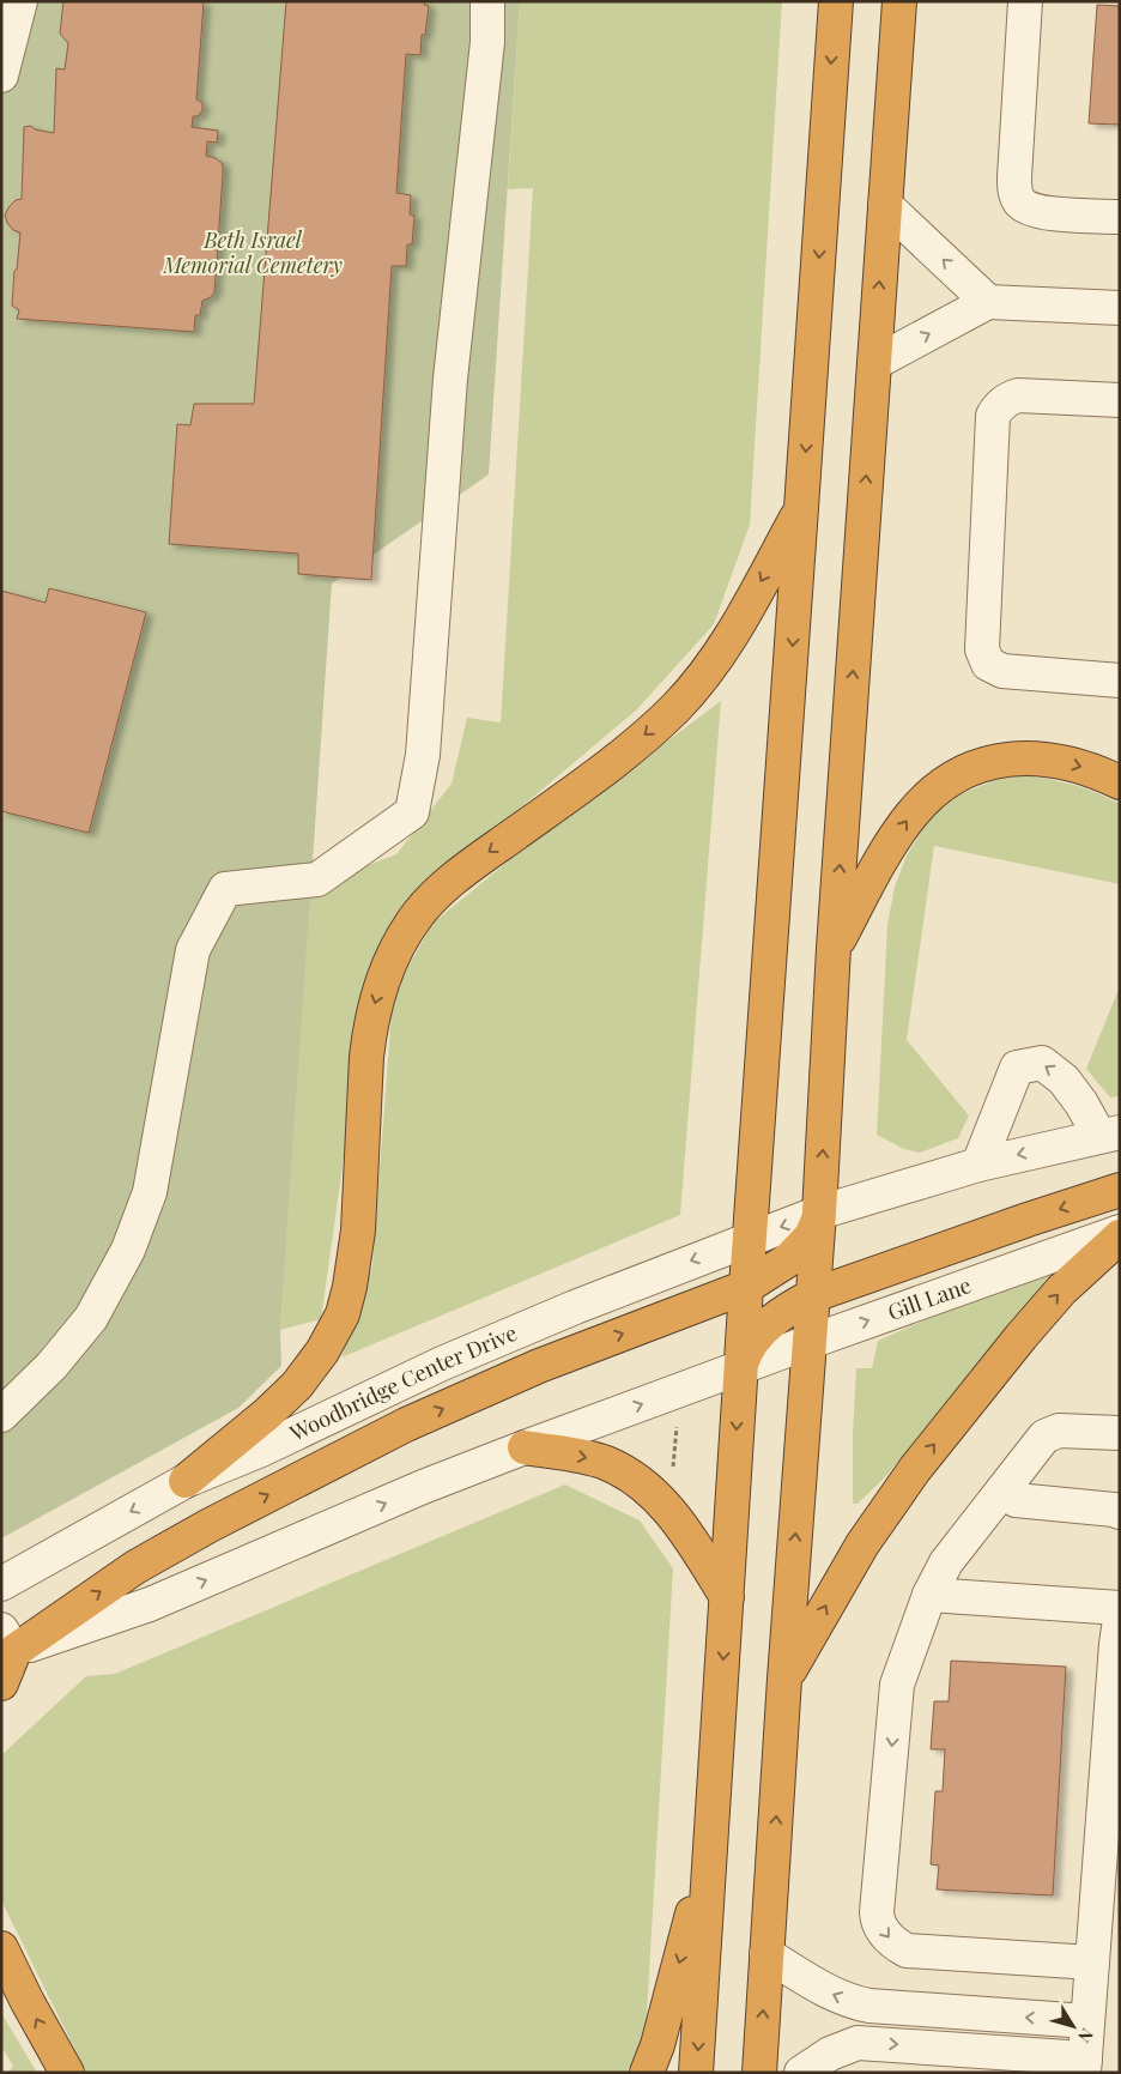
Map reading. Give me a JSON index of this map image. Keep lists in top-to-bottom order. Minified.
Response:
{"streets":{"street":["Gill Lane","Woodbridge Center Drive"]},"parks":["Beth Israel Memorial Cemetery"],"north":"bottom right"}
